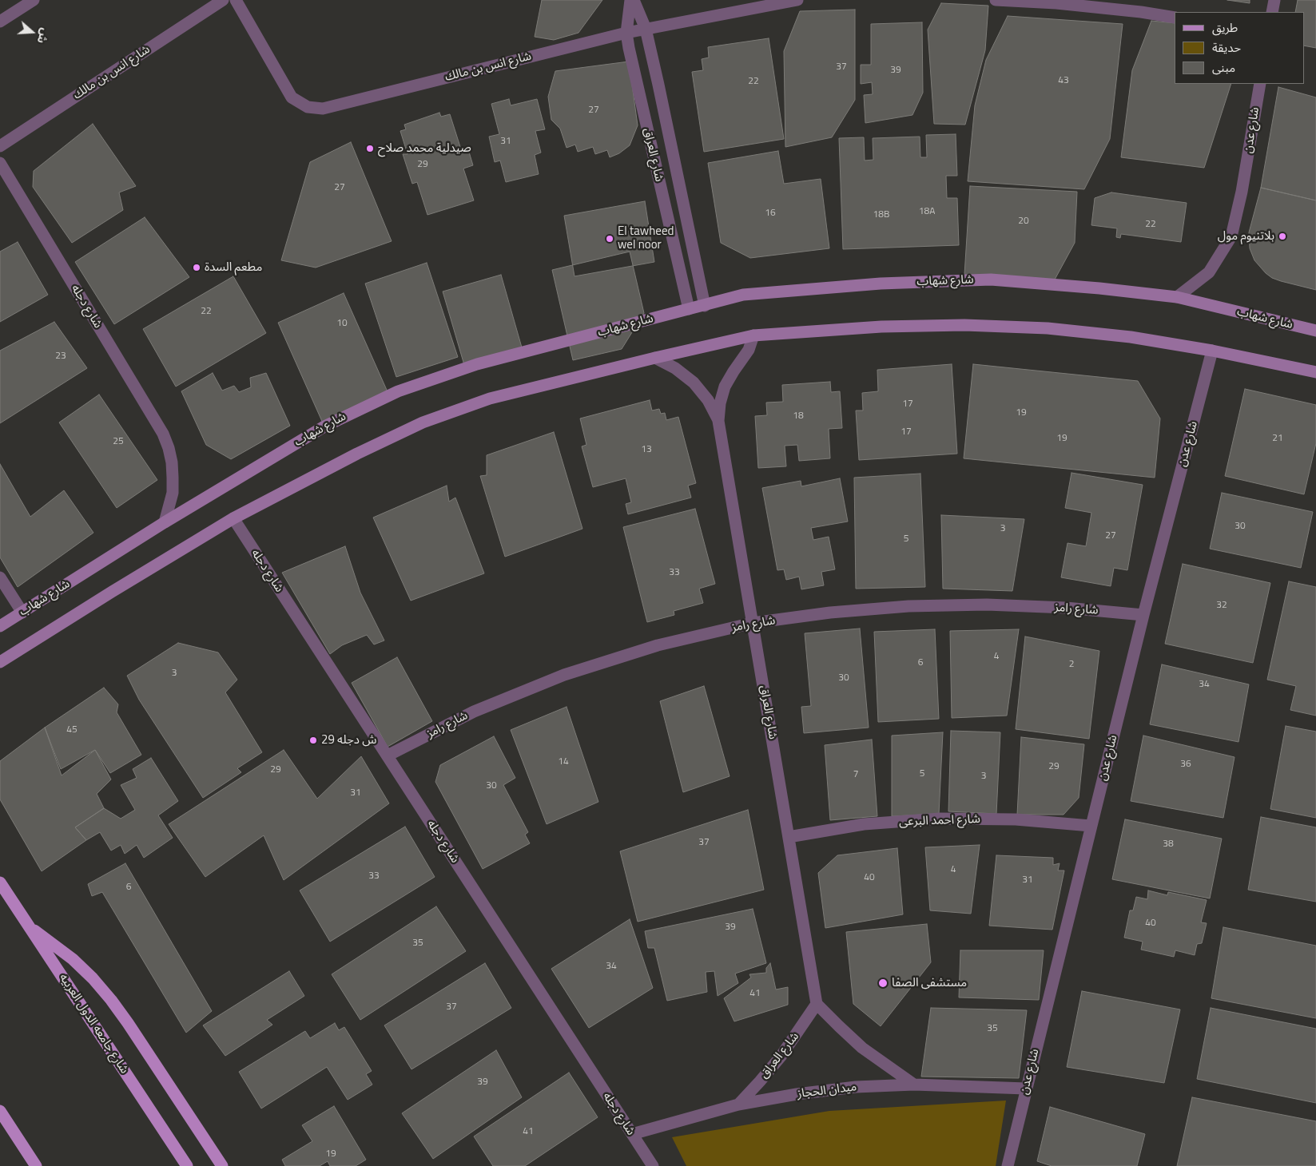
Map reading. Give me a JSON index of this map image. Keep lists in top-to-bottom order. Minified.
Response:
{"streets":{"main road":["شارع جامعه الدول العربيه"],"street":["شارع انس بن مالك","شارع عدن","شارع العراق","شارع شهاب","شارع دجله","شارع رامز","شارع احمد البرعى","ميدان الحجاز"]},"crossings":[["شارع انس بن مالك","شارع العراق"],["شارع عدن","شارع شهاب"],["شارع عدن","شارع رامز"],["شارع عدن","شارع احمد البرعى"],["شارع عدن","ميدان الحجاز"],["شارع العراق","شارع شهاب"],["شارع العراق","شارع رامز"],["شارع العراق","شارع احمد البرعى"],["شارع العراق","ميدان الحجاز"],["شارع شهاب","شارع دجله"],["شارع دجله","شارع رامز"],["شارع دجله","ميدان الحجاز"]],"places":["صيدلية محمد صلاح","بلاتنيوم مول","El tawheed wel noor","مطعم السدة","29 ش دجله","مستشفى الصفا"],"house_numbers":["37","39","43","22","27","31","29","27","18A","16","18B","20","22","22","10","23","17","19","18","17","19","21","25","13","30","3","27","5","33","32","4","6","2","3","30","34","45","14","36","29","29","5","7","3","30","31","37","38","4","33","40","31","6","40","39","35","34","41","37","35","39","41","19"],"legend":["طريق","حديقة","مبنى"],"north":"right"}
